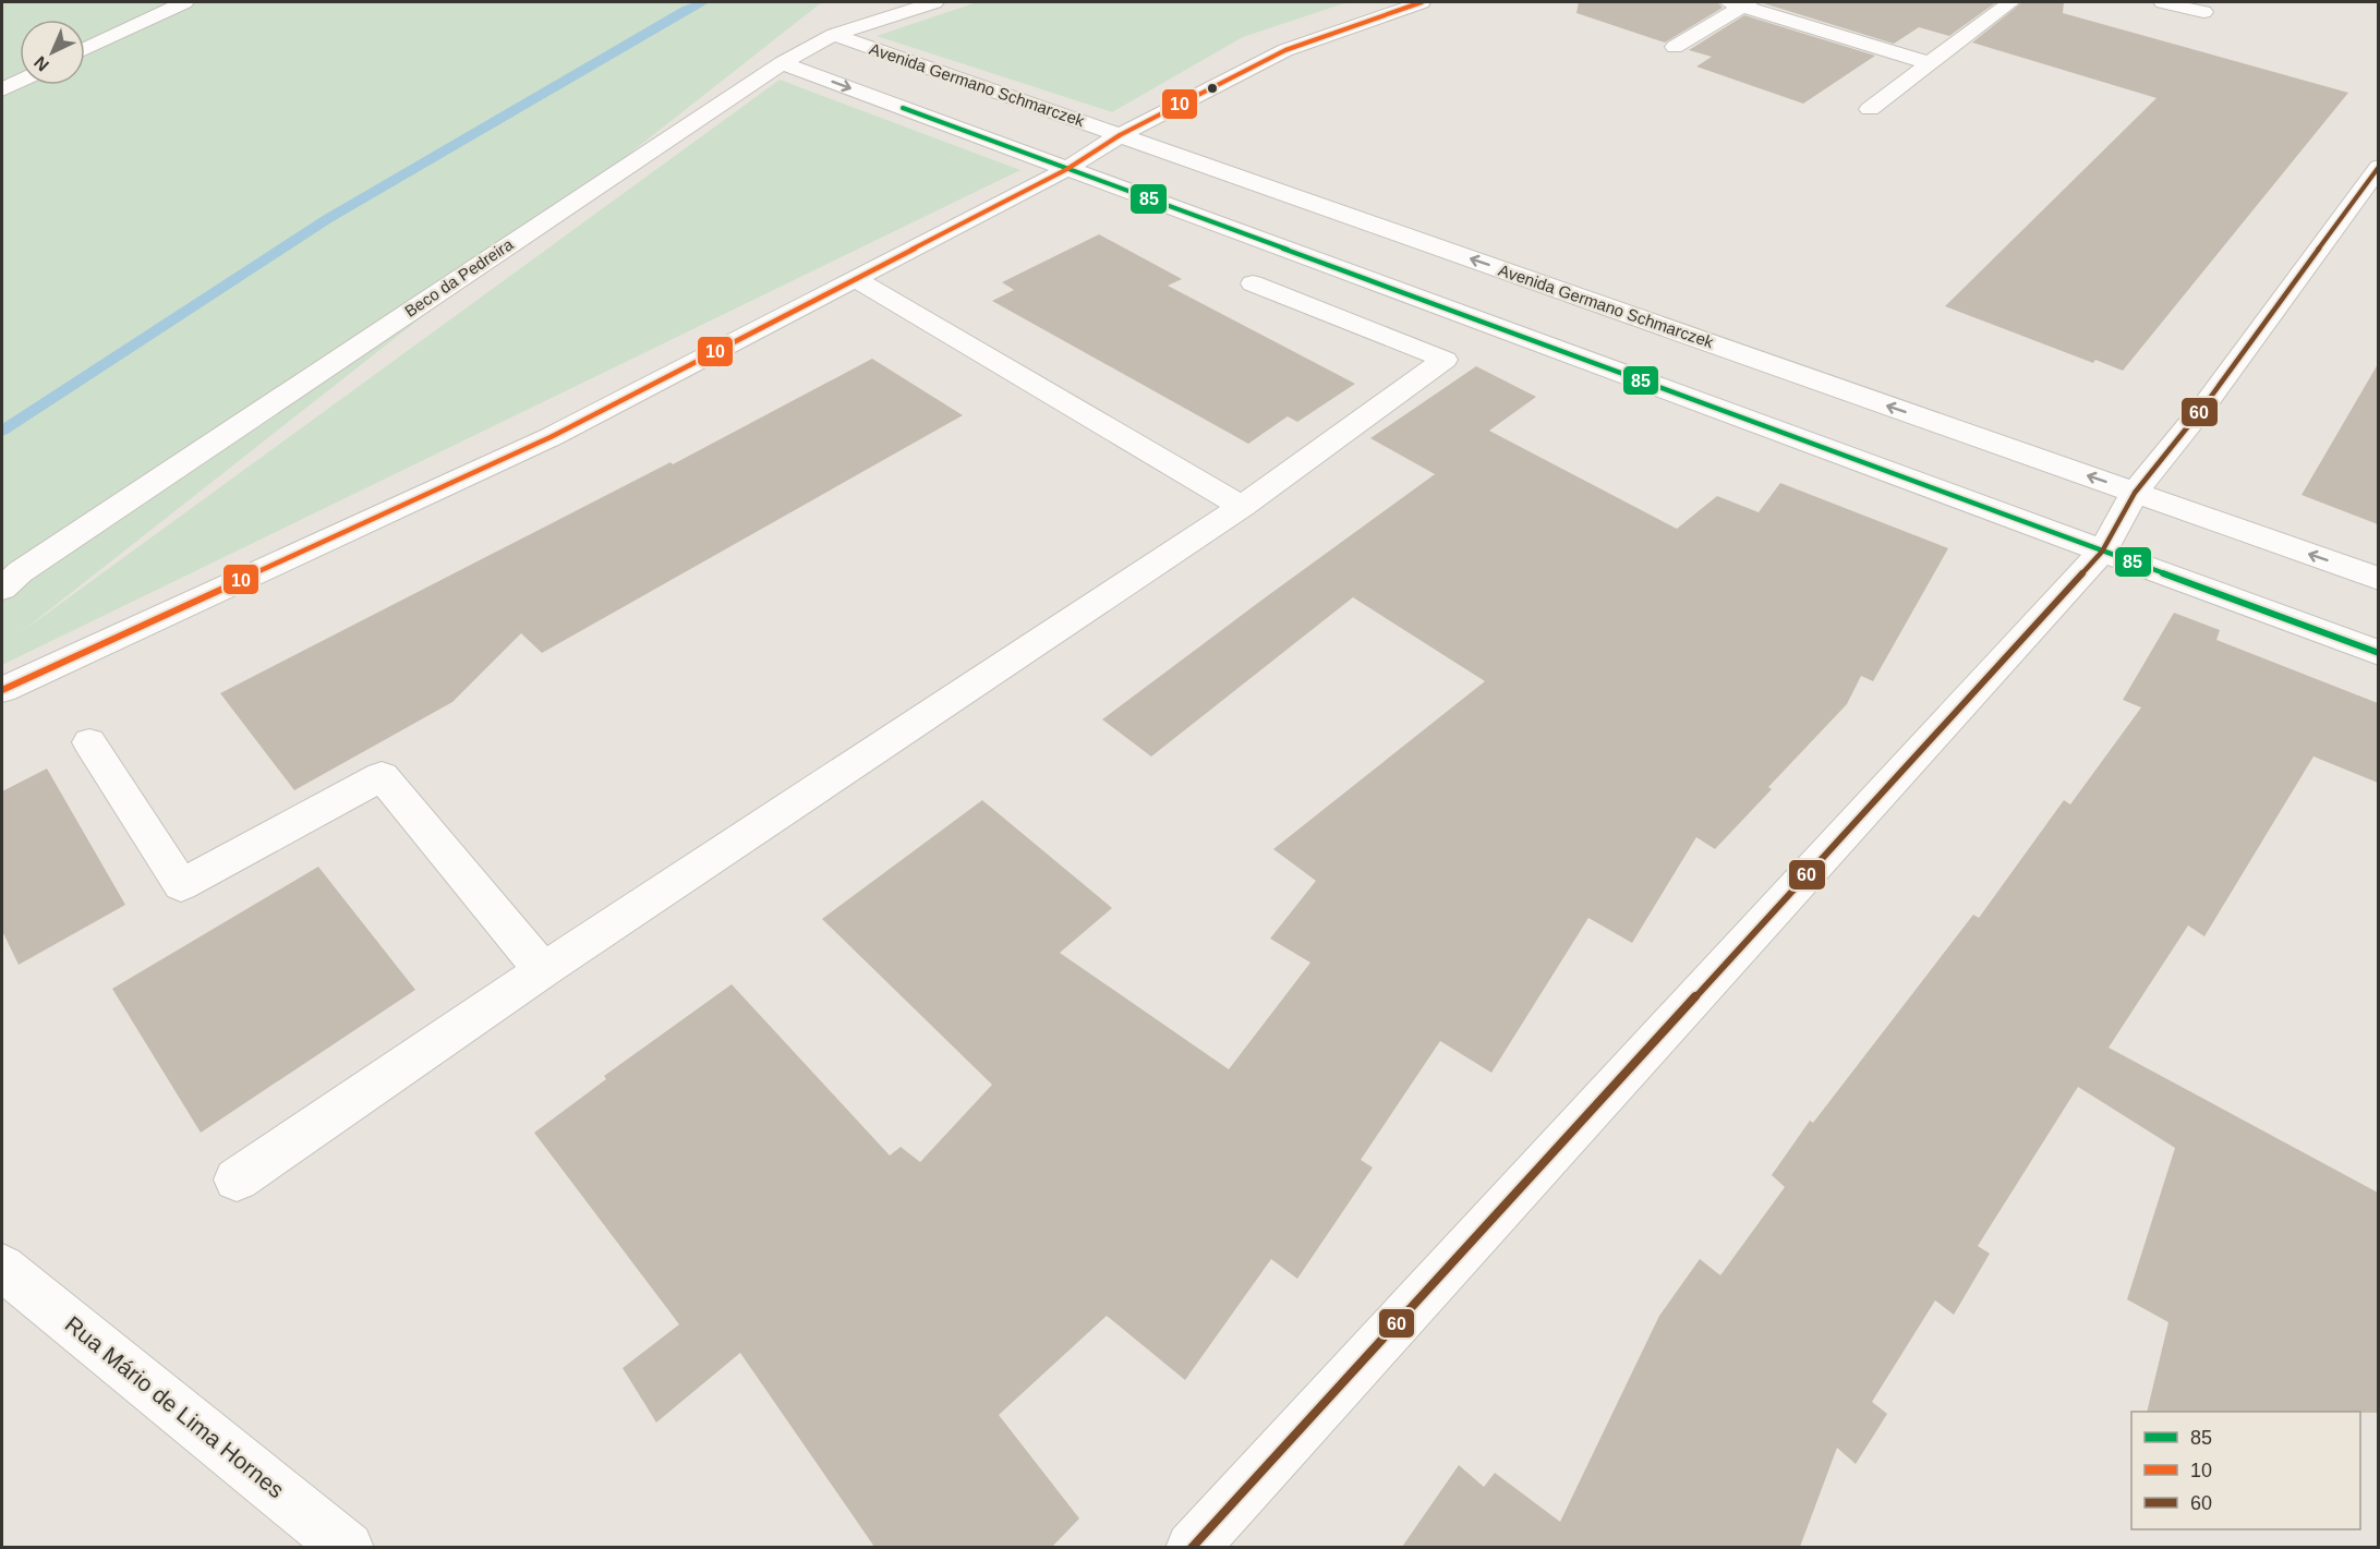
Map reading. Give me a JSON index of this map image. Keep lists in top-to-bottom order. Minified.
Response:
{"streets":{"street":["Avenida Germano Schmarczek","Beco da Pedreira","Rua Mário de Lima Hornes"]},"crossings":[["Avenida Germano Schmarczek","Beco da Pedreira"]],"lines":["transit line 10","transit line 85","transit line 60"],"legend":["85","10","60"],"north":"bottom left"}
